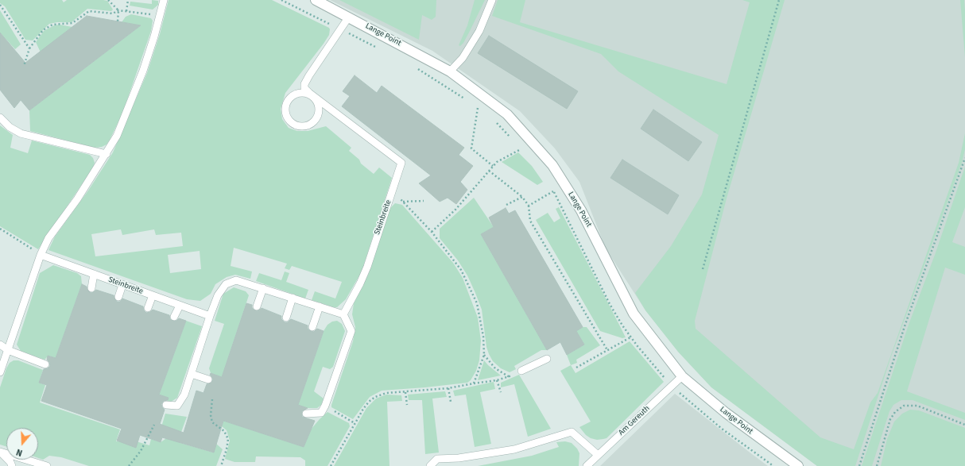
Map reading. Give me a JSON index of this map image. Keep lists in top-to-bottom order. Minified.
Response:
{"streets":{"street":["Lange Point"],"lane":["Steinbreite","Am Gereuth"]},"crossings":[["Lange Point","Steinbreite"],["Lange Point","Am Gereuth"]],"north":"bottom"}
